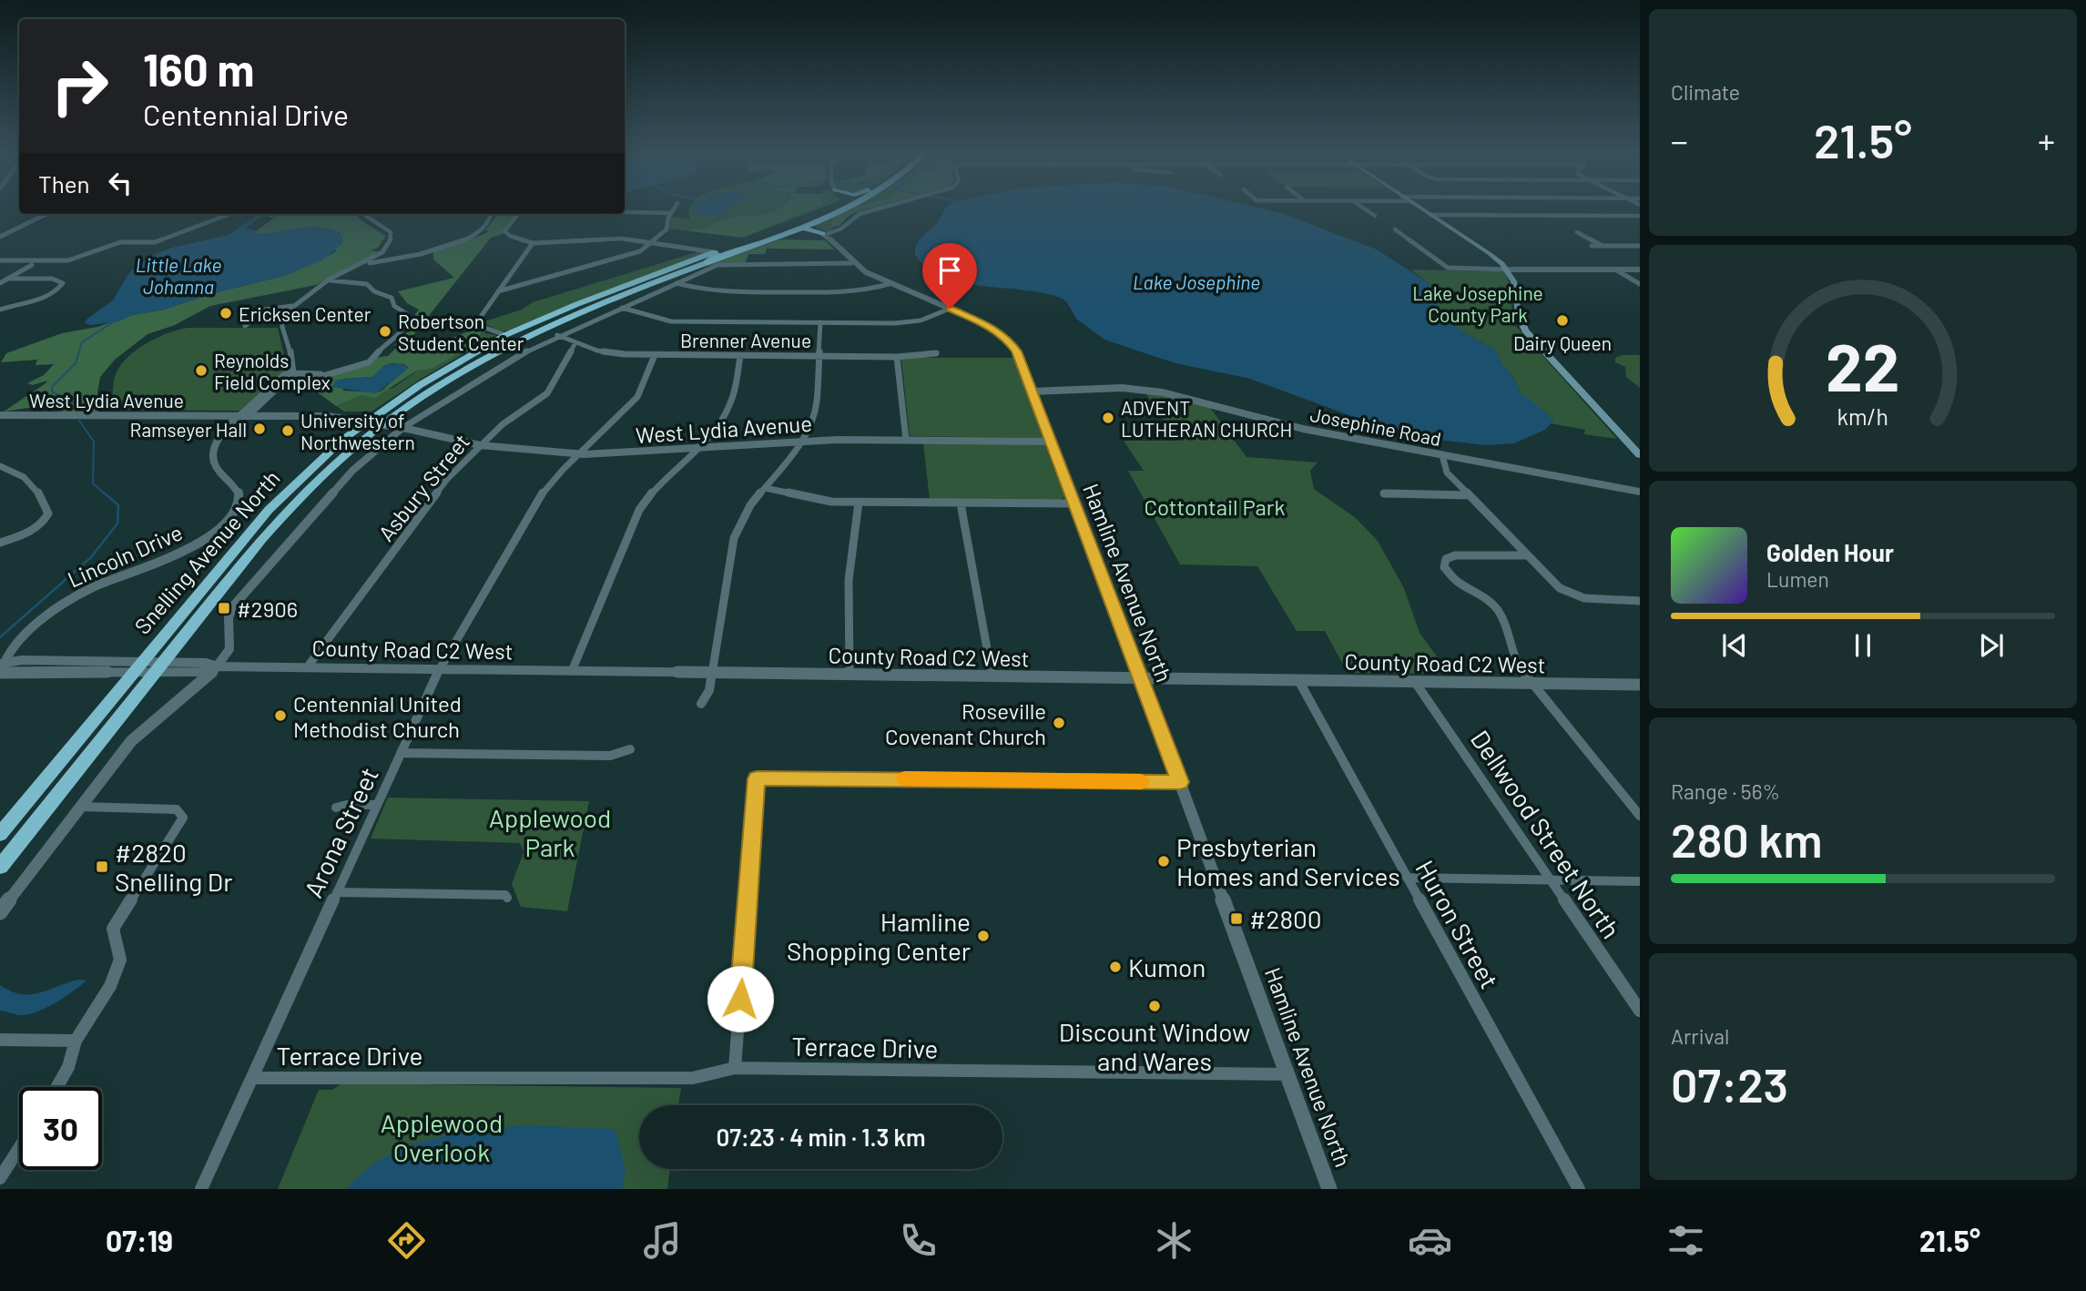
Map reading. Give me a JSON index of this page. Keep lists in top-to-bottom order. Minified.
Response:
{"streets":{"highway":["Snelling Avenue North"],"street":["Brenner Avenue","West Lydia Avenue","Josephine Road","Asbury Street","Lincoln Drive","Hamline Avenue North","County Road C2 West","Arona Street","Dellwood Street North","Huron Street","Terrace Drive"]},"crossings":[["Brenner Avenue","Asbury Street"],["Brenner Avenue","Arona Street"],["West Lydia Avenue","Asbury Street"],["West Lydia Avenue","Snelling Avenue North"],["West Lydia Avenue","Lincoln Drive"],["West Lydia Avenue","Hamline Avenue North"],["West Lydia Avenue","Arona Street"],["Josephine Road","Hamline Avenue North"],["Asbury Street","County Road C2 West"],["Snelling Avenue North","County Road C2 West"],["Lincoln Drive","County Road C2 West"],["Hamline Avenue North","County Road C2 West"],["Hamline Avenue North","Terrace Drive"],["County Road C2 West","Arona Street"],["County Road C2 West","Dellwood Street North"],["County Road C2 West","Huron Street"],["Arona Street","Terrace Drive"]],"water":["Little Lake Johanna","Lake Josephine"],"parks":["Lake Josephine County Park","Cottontail Park","Applewood Park","Applewood Overlook"],"places":{"other":["Ericksen Center","Dairy Queen","Robertson Student Center","Reynolds Field Complex","ADVENT LUTHERAN CHURCH","Ramseyer Hall","University of Northwestern","Centennial United Methodist Church","Roseville Covenant Church","Presbyterian Homes and Services","Hamline Shopping Center","Kumon","Discount Window and Wares"],"transit":["#2906","#2820 Snelling Dr","#2800"]},"page":{"tile":["Climate",["Range · 56%","280 km"],["Arrival","07:23"]],"turn":["160 m","Centennial Drive"],"heat":["−","21.5°","+"],"then":"Then","song":["Golden Hour","Lumen"],"limit":"30","trip":"07:23 · 4 min · 1.3 km","tabs":["07:19","21.5°"],"gauge":["22","km/h"]}}
